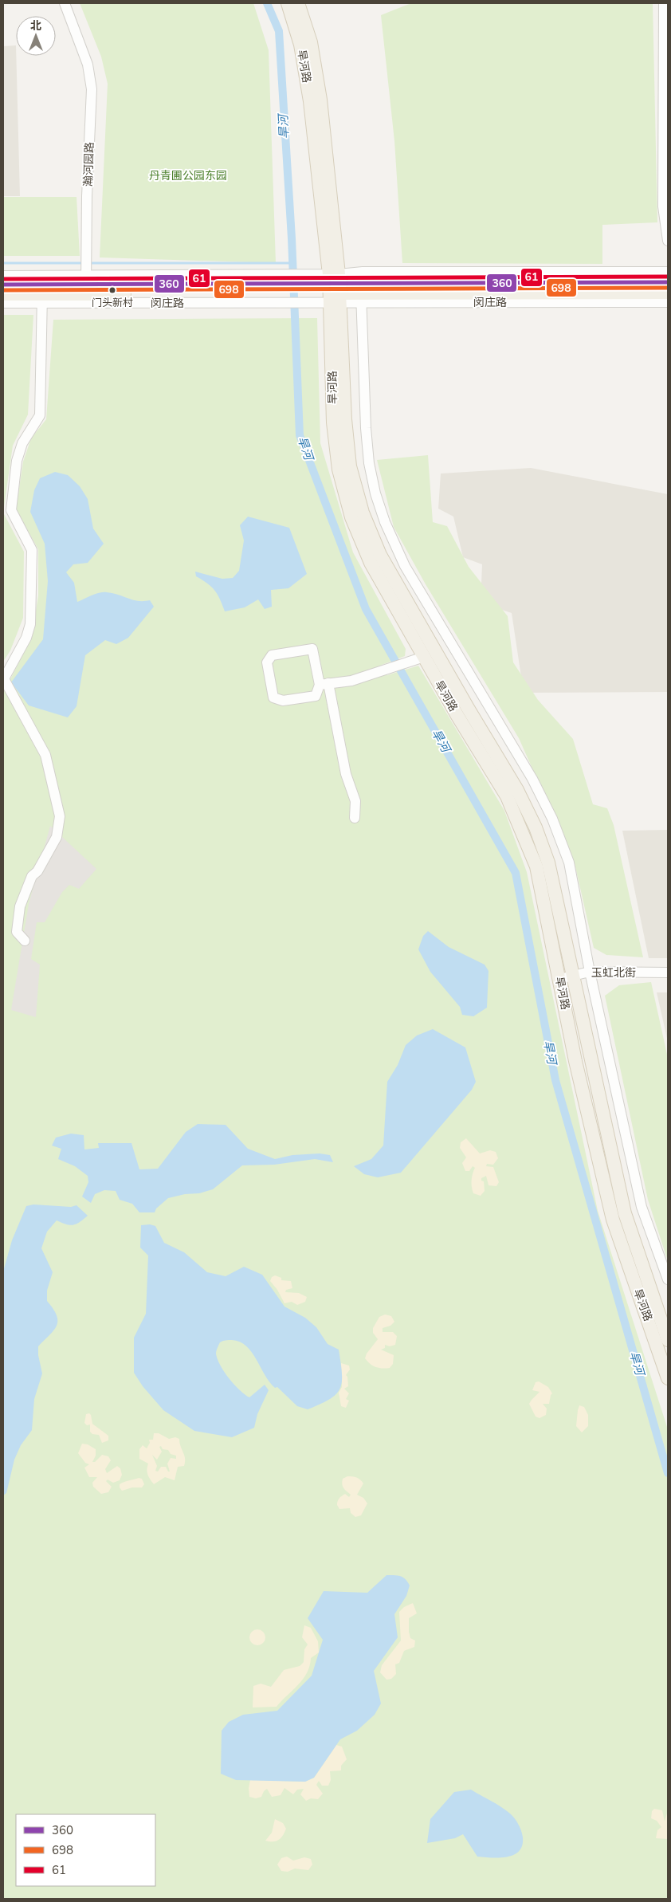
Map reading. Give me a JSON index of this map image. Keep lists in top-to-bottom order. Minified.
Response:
{"streets":{"main road":["旱河路","闵庄路"],"street":["瀚河园路","玉虹北街"]},"crossings":[["旱河路","闵庄路"],["旱河路","玉虹北街"],["瀚河园路","闵庄路"]],"water":["旱河"],"parks":["丹青圃公园东园"],"places":["门头新村"],"lines":["transit line 61","transit line 360","transit line 698"],"legend":["360","698","61"],"north":"top"}
